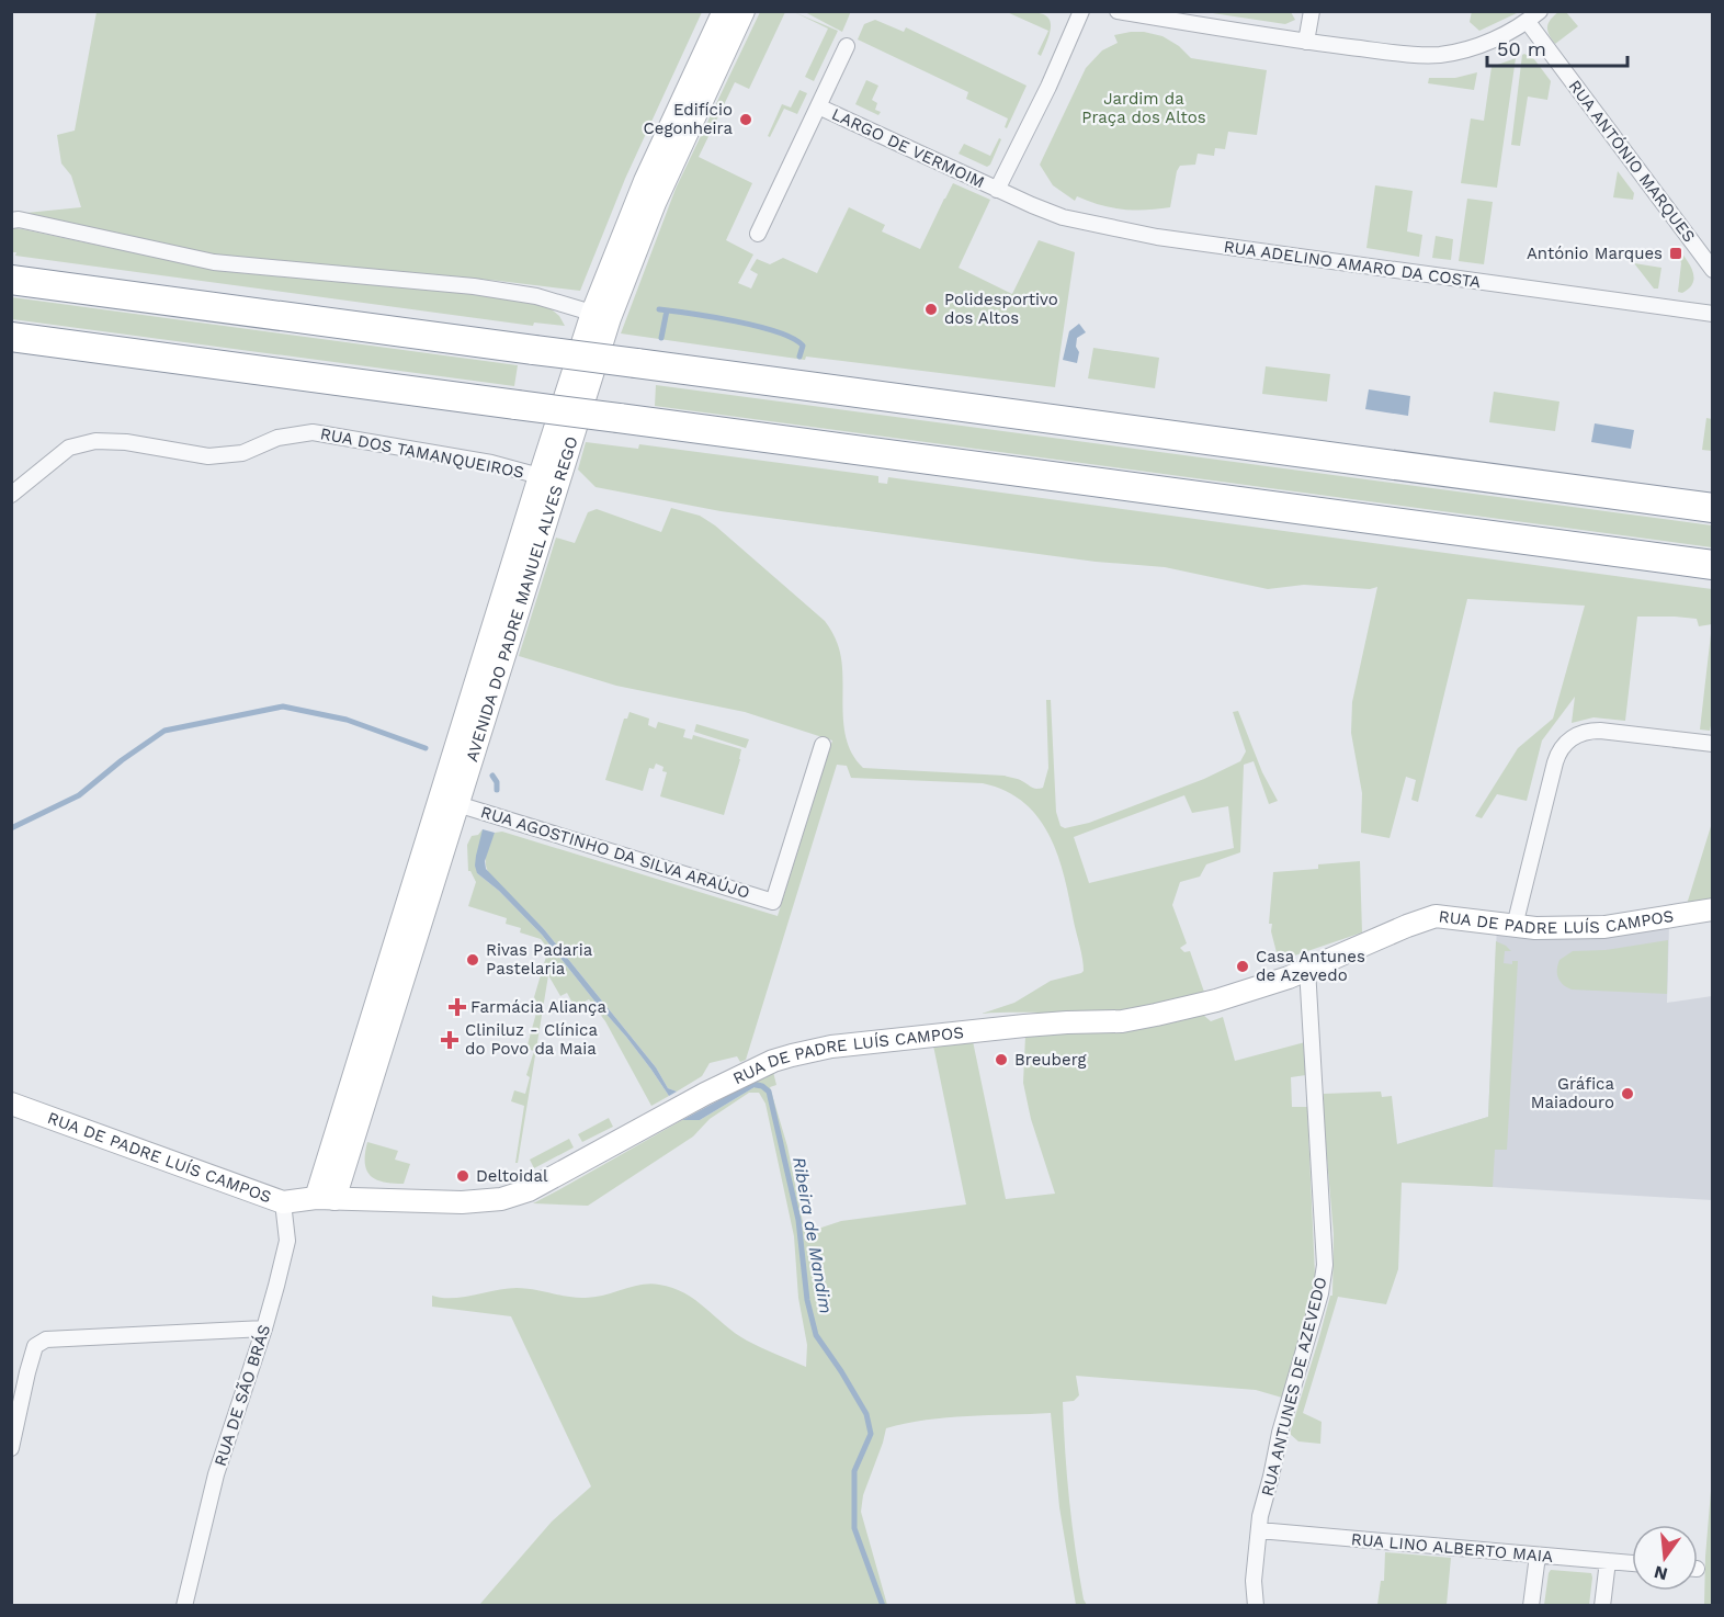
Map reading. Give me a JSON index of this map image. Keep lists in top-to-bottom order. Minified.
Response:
{"streets":{"main road":["AVENIDA DO PADRE MANUEL ALVES REGO","RUA DE PADRE LUÍS CAMPOS"],"street":["LARGO DE VERMOIM","RUA ANTÓNIO MARQUES","RUA ADELINO AMARO DA COSTA","RUA DOS TAMANQUEIROS","RUA AGOSTINHO DA SILVA ARAÚJO","RUA ANTUNES DE AZEVEDO","RUA DE SÃO BRÁS","RUA LINO ALBERTO MAIA"]},"crossings":[["LARGO DE VERMOIM","RUA ADELINO AMARO DA COSTA"],["RUA DOS TAMANQUEIROS","AVENIDA DO PADRE MANUEL ALVES REGO"],["AVENIDA DO PADRE MANUEL ALVES REGO","RUA AGOSTINHO DA SILVA ARAÚJO"],["AVENIDA DO PADRE MANUEL ALVES REGO","RUA DE PADRE LUÍS CAMPOS"],["RUA DE PADRE LUÍS CAMPOS","RUA ANTUNES DE AZEVEDO"],["RUA DE PADRE LUÍS CAMPOS","RUA DE SÃO BRÁS"],["RUA ANTUNES DE AZEVEDO","RUA LINO ALBERTO MAIA"]],"water":["Ribeira de Mandim"],"parks":["Jardim da Praça dos Altos"],"places":{"other":["Edifício Cegonheira","Polidesportivo dos Altos","Rivas Padaria Pastelaria","Casa Antunes de Azevedo","Breuberg","Gráfica Maiadouro","Deltoidal"],"transit":["António Marques"],"health":["Farmácia Aliança","Cliniluz - Clínica do Povo da Maia"]},"scale_bar":"50 m","north":"bottom"}
